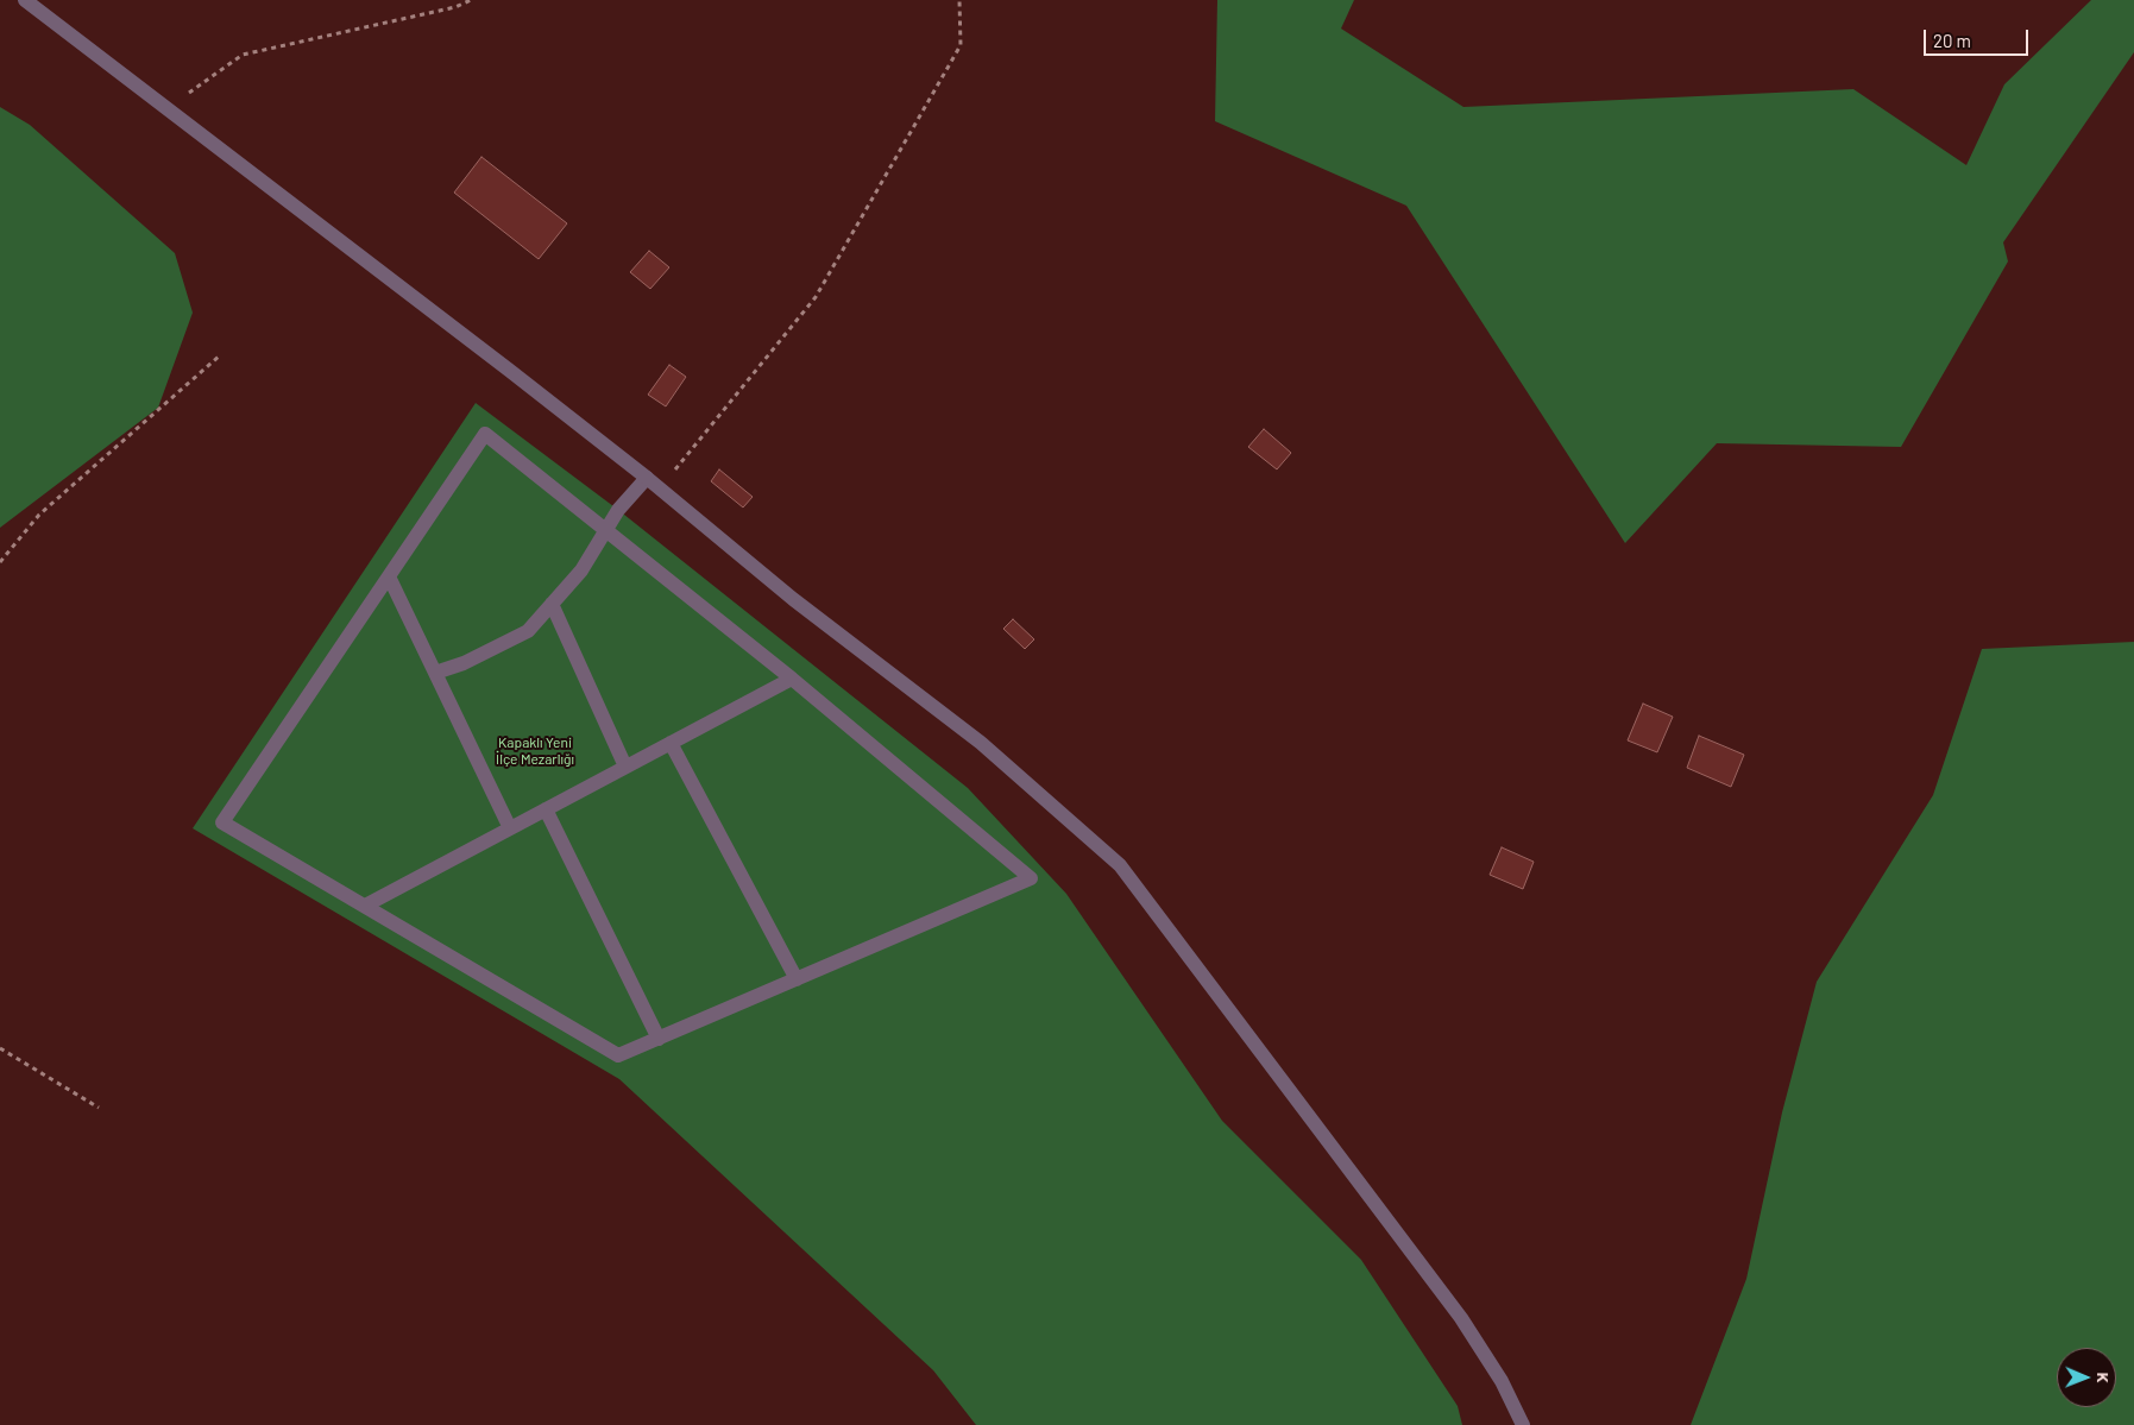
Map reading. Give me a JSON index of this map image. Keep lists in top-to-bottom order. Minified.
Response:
{"parks":["Kapaklı Yeni İlçe Mezarlığı"],"scale_bar":"20 m","north":"right"}
